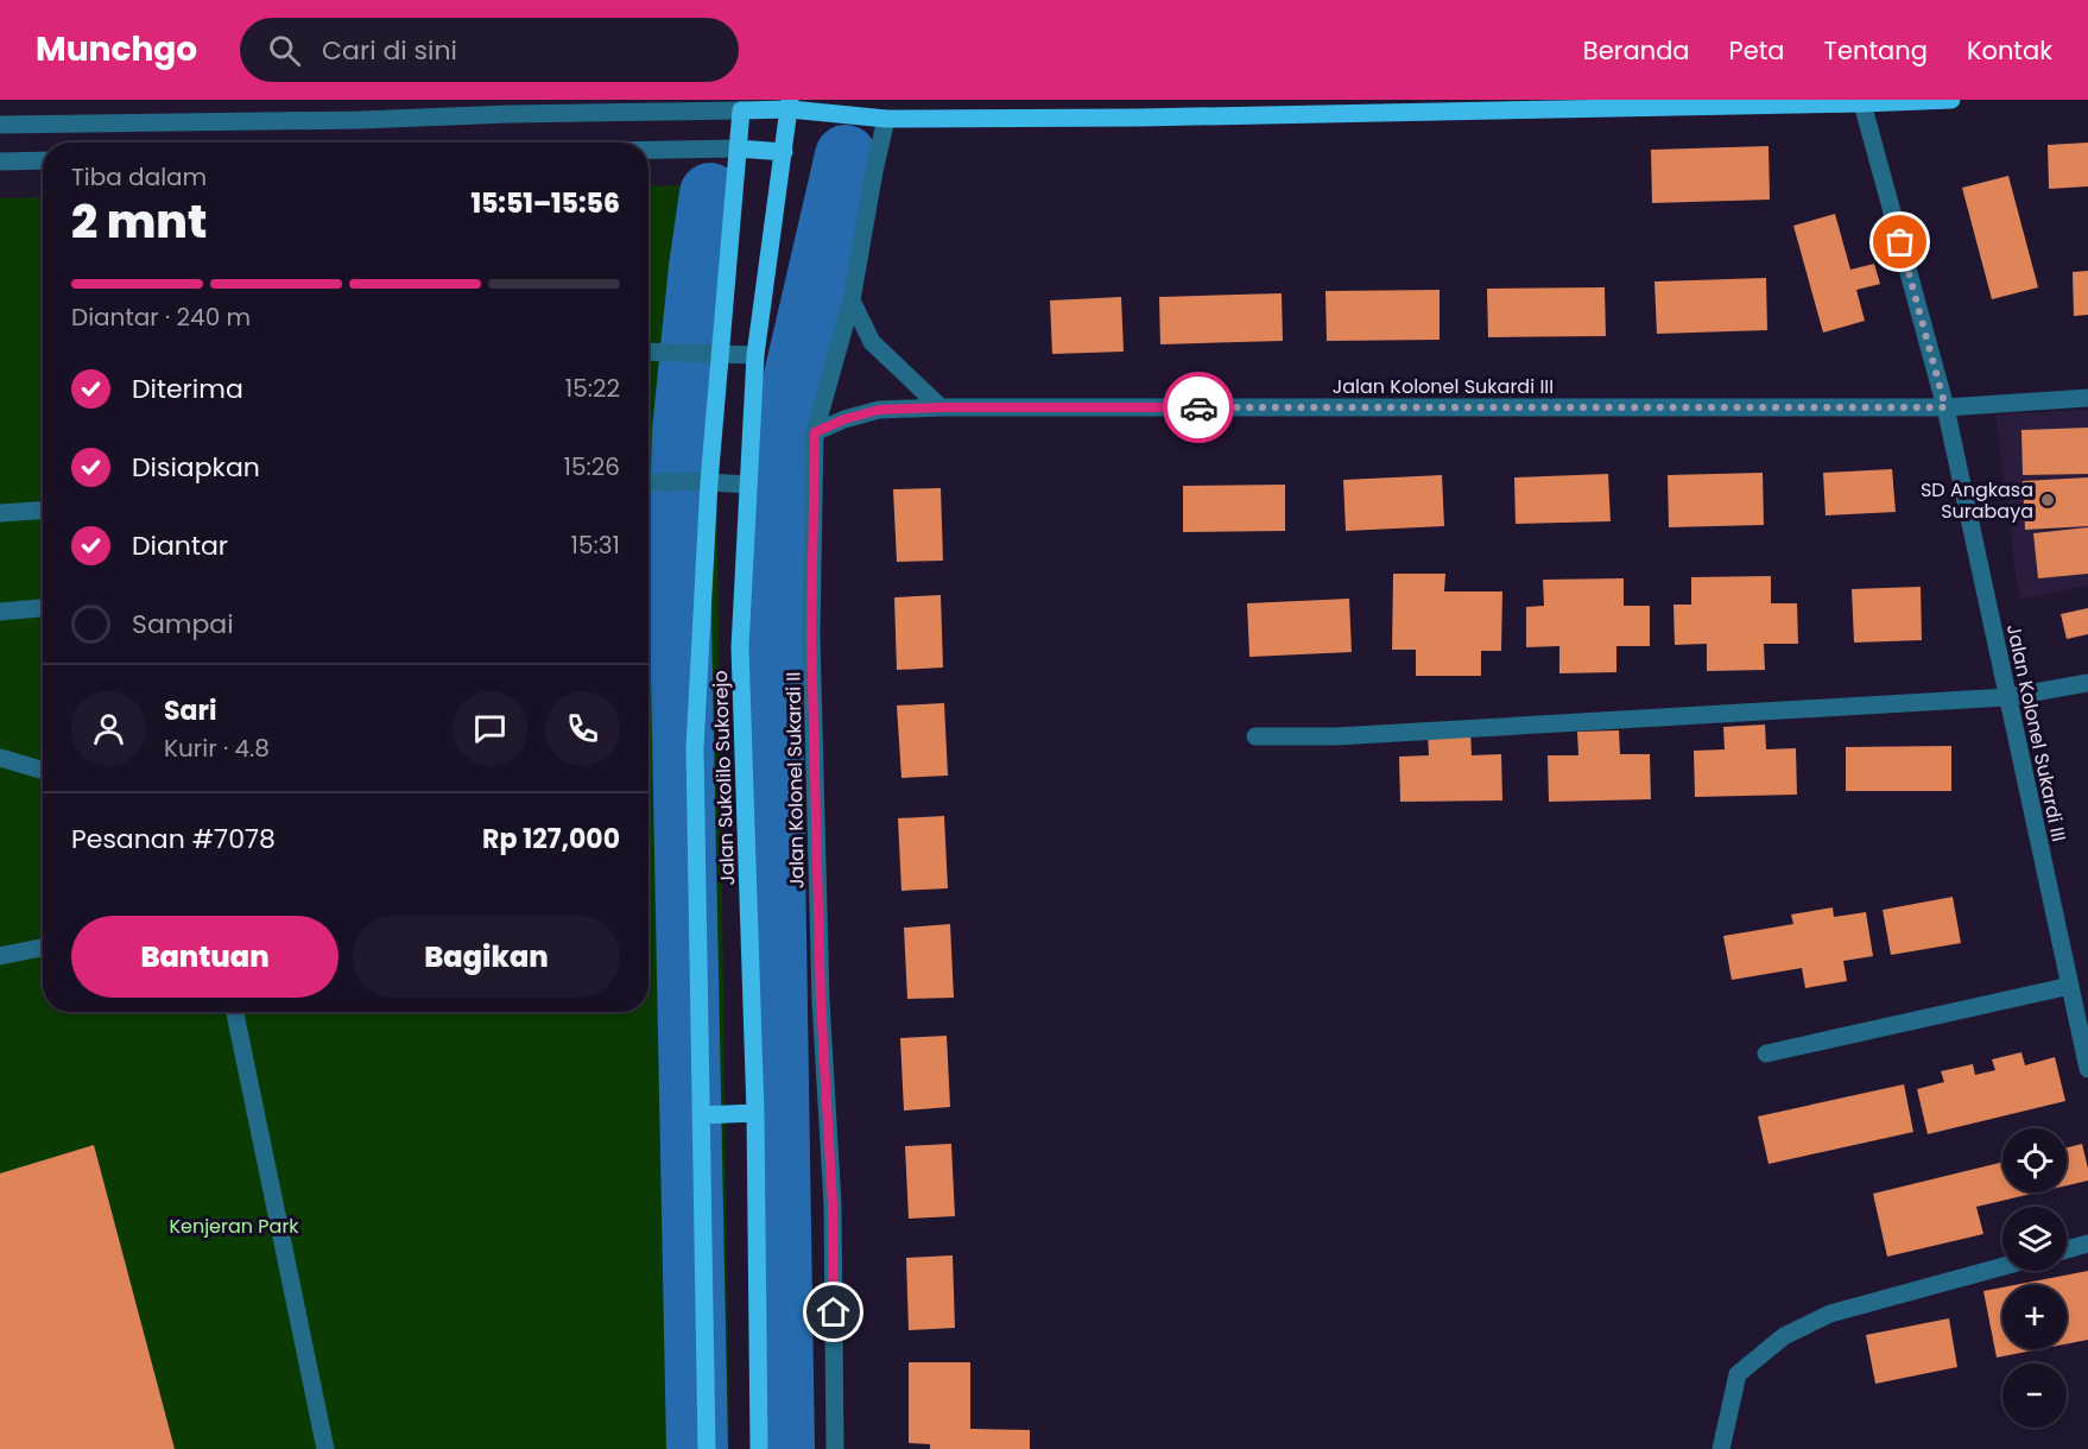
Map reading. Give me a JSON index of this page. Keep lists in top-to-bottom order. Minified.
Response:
{"streets":{"main road":["Jalan Sukolilo Sukorejo"],"street":["Jalan Kolonel Sukardi III","Jalan Kolonel Sukardi II"]},"crossings":[["Jalan Kolonel Sukardi III","Jalan Kolonel Sukardi II"]],"parks":["Kenjeran Park"],"places":["SD Angkasa Surabaya"],"page":{"header":"Munchgo","search":"Cari di sini","nav":["Beranda","Peta","Tentang","Kontak"],"heading":["2 mnt","Tiba dalam","15:51–15:56"],"panel":["Sari","Kurir · 4.8","Pesanan #7078","Rp 127,000"],"bar":"Diantar · 240 m","list":[["Diterima","15:22"],["Disiapkan","15:26"],["Diantar","15:31"],"Sampai"],"buttons":["Bantuan","Bagikan"],"map_buttons":["+","−"]}}
